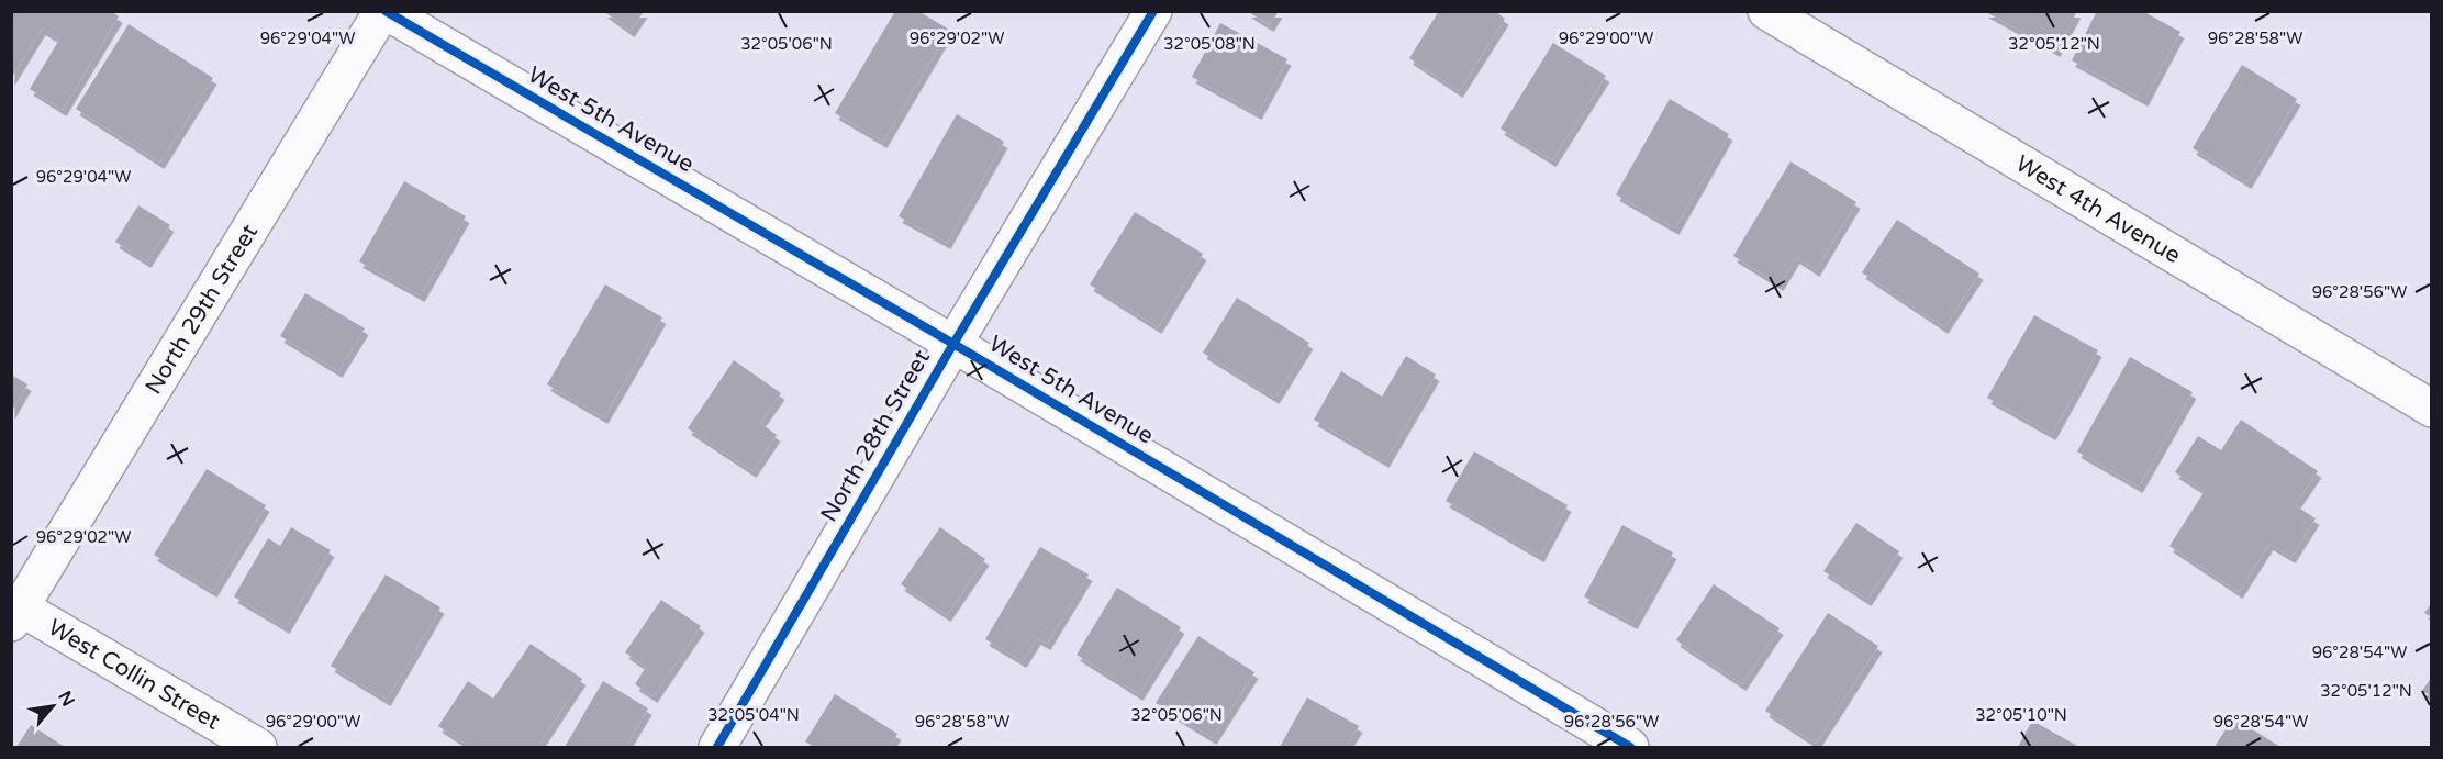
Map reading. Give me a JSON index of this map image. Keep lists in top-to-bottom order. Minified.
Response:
{"streets":{"street":["West 5th Avenue","West 4th Avenue","North 29th Street","North 28th Street","West Collin Street"]},"crossings":[["West 5th Avenue","North 29th Street"],["West 5th Avenue","North 28th Street"],["North 29th Street","West Collin Street"]],"north":"top right","coordinates":["96°29'04\"W","96°29'02\"W","96°29'00\"W","96°28'58\"W","32°05'06\"N","32°05'08\"N","32°05'12\"N","96°28'56\"W","96°28'54\"W","32°05'04\"N","32°05'10\"N"]}
